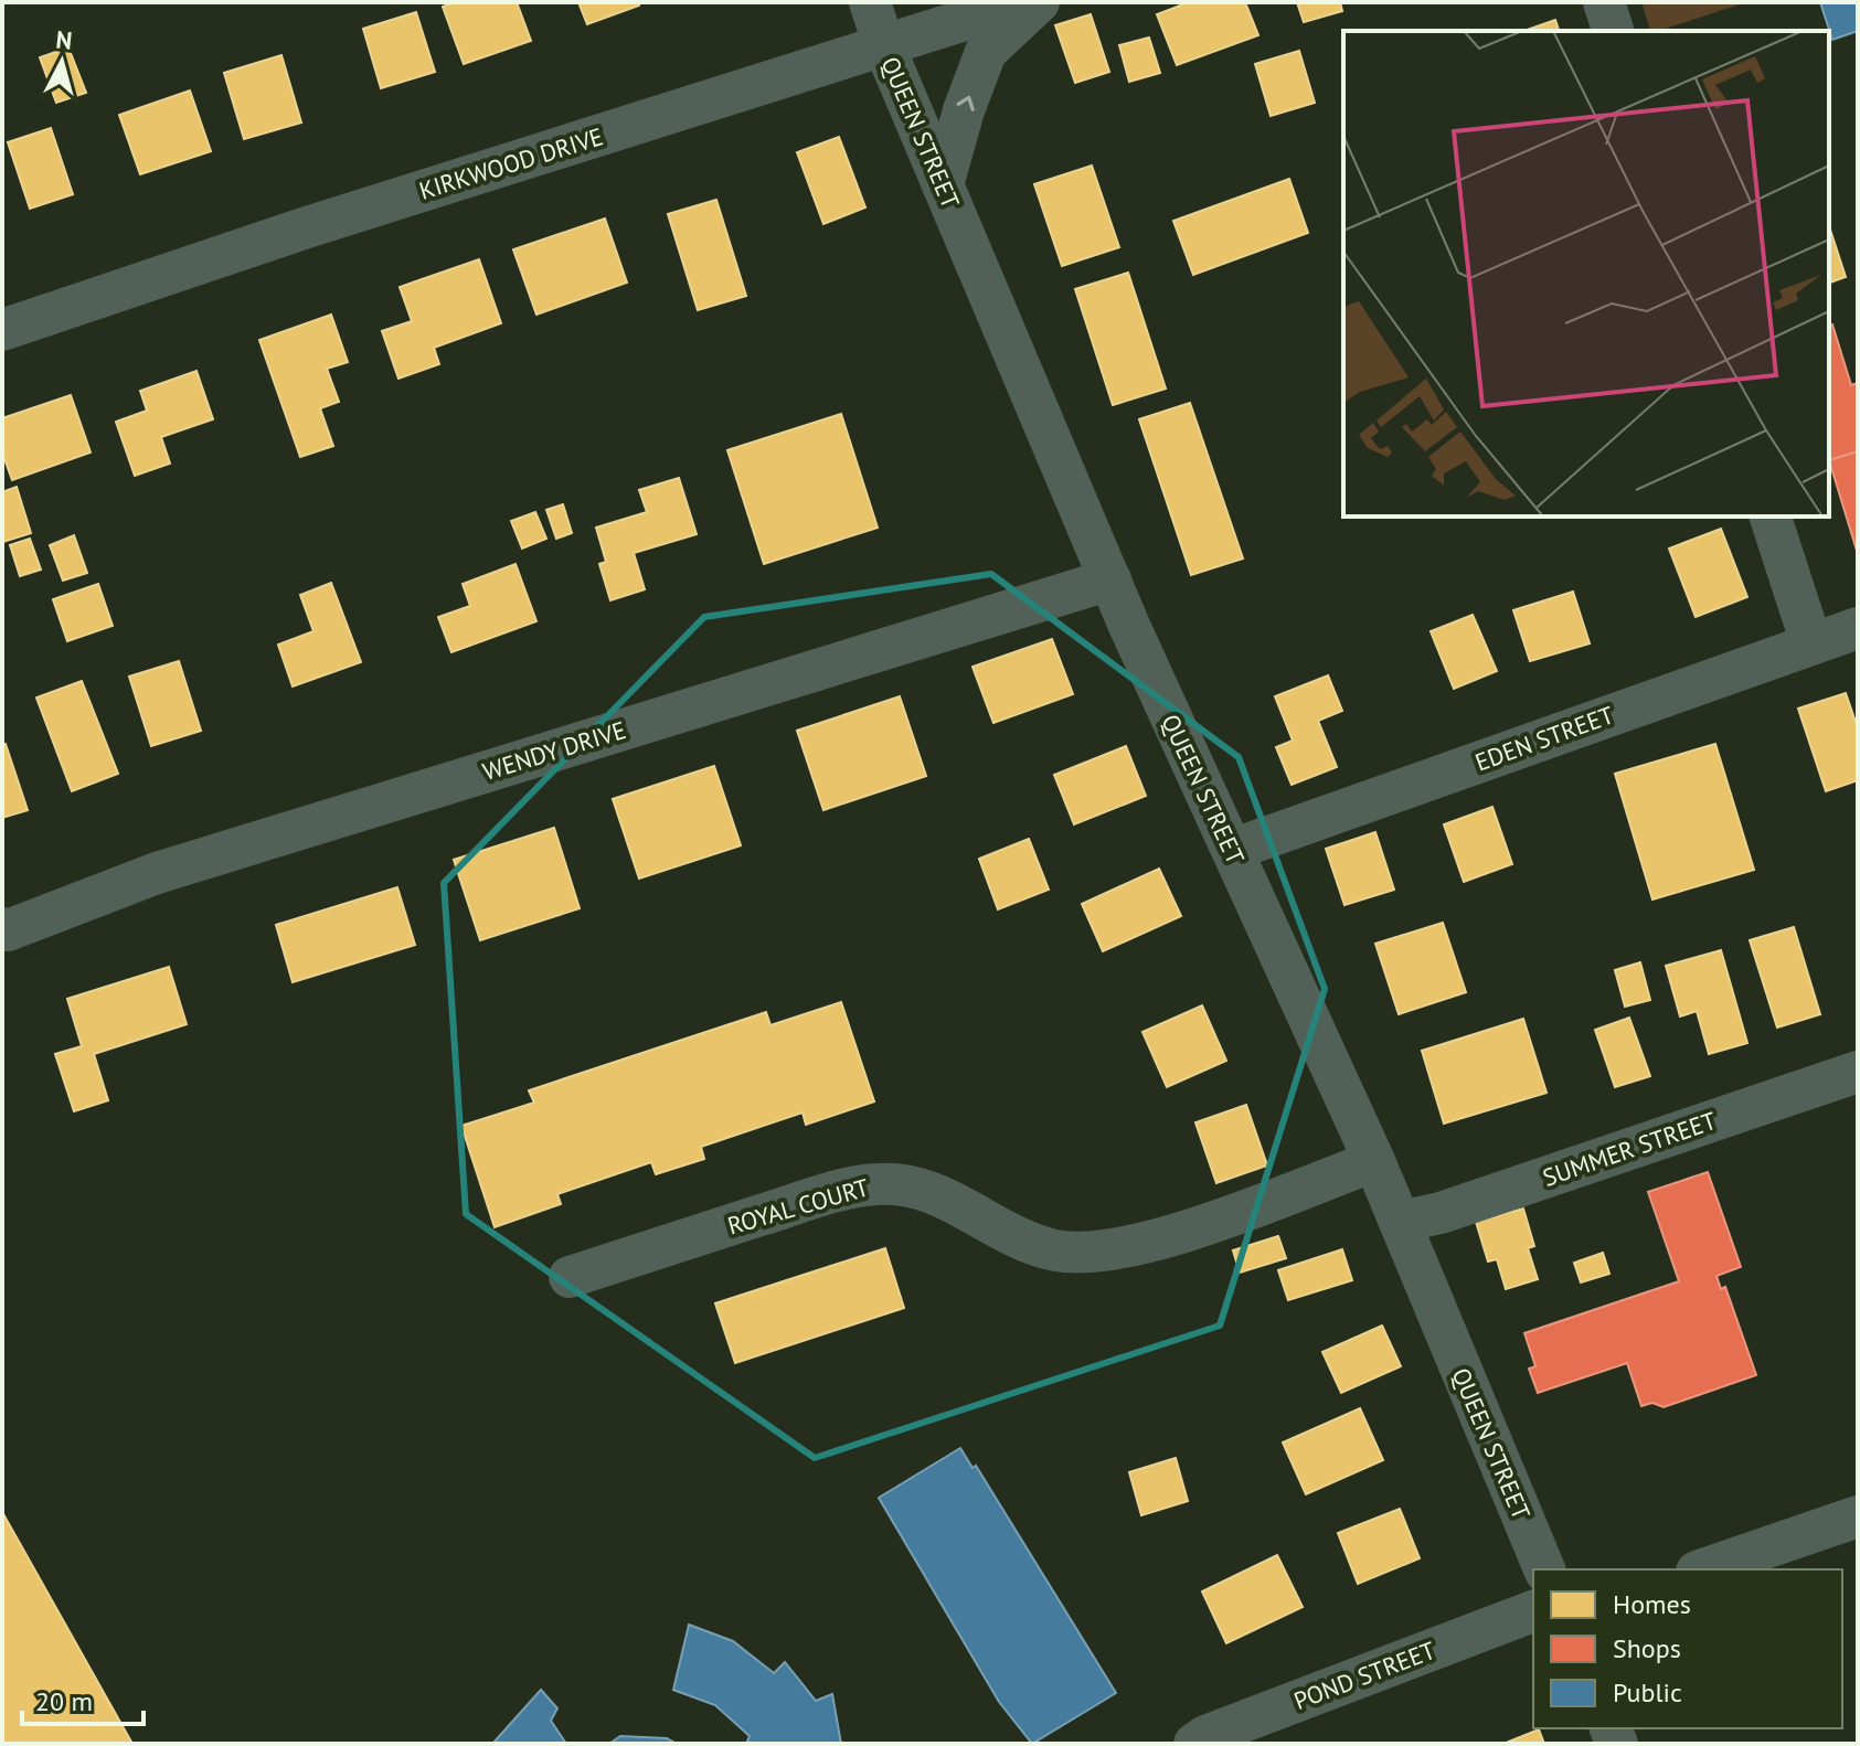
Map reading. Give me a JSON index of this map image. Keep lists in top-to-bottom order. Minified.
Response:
{"streets":{"street":["QUEEN STREET","KIRKWOOD DRIVE","EDEN STREET","WENDY DRIVE","SUMMER STREET","ROYAL COURT","POND STREET"]},"crossings":[["QUEEN STREET","KIRKWOOD DRIVE"],["QUEEN STREET","EDEN STREET"],["QUEEN STREET","WENDY DRIVE"],["QUEEN STREET","SUMMER STREET"],["QUEEN STREET","ROYAL COURT"]],"legend":["Homes","Shops","Public"],"scale_bar":"20 m","north":"top"}
